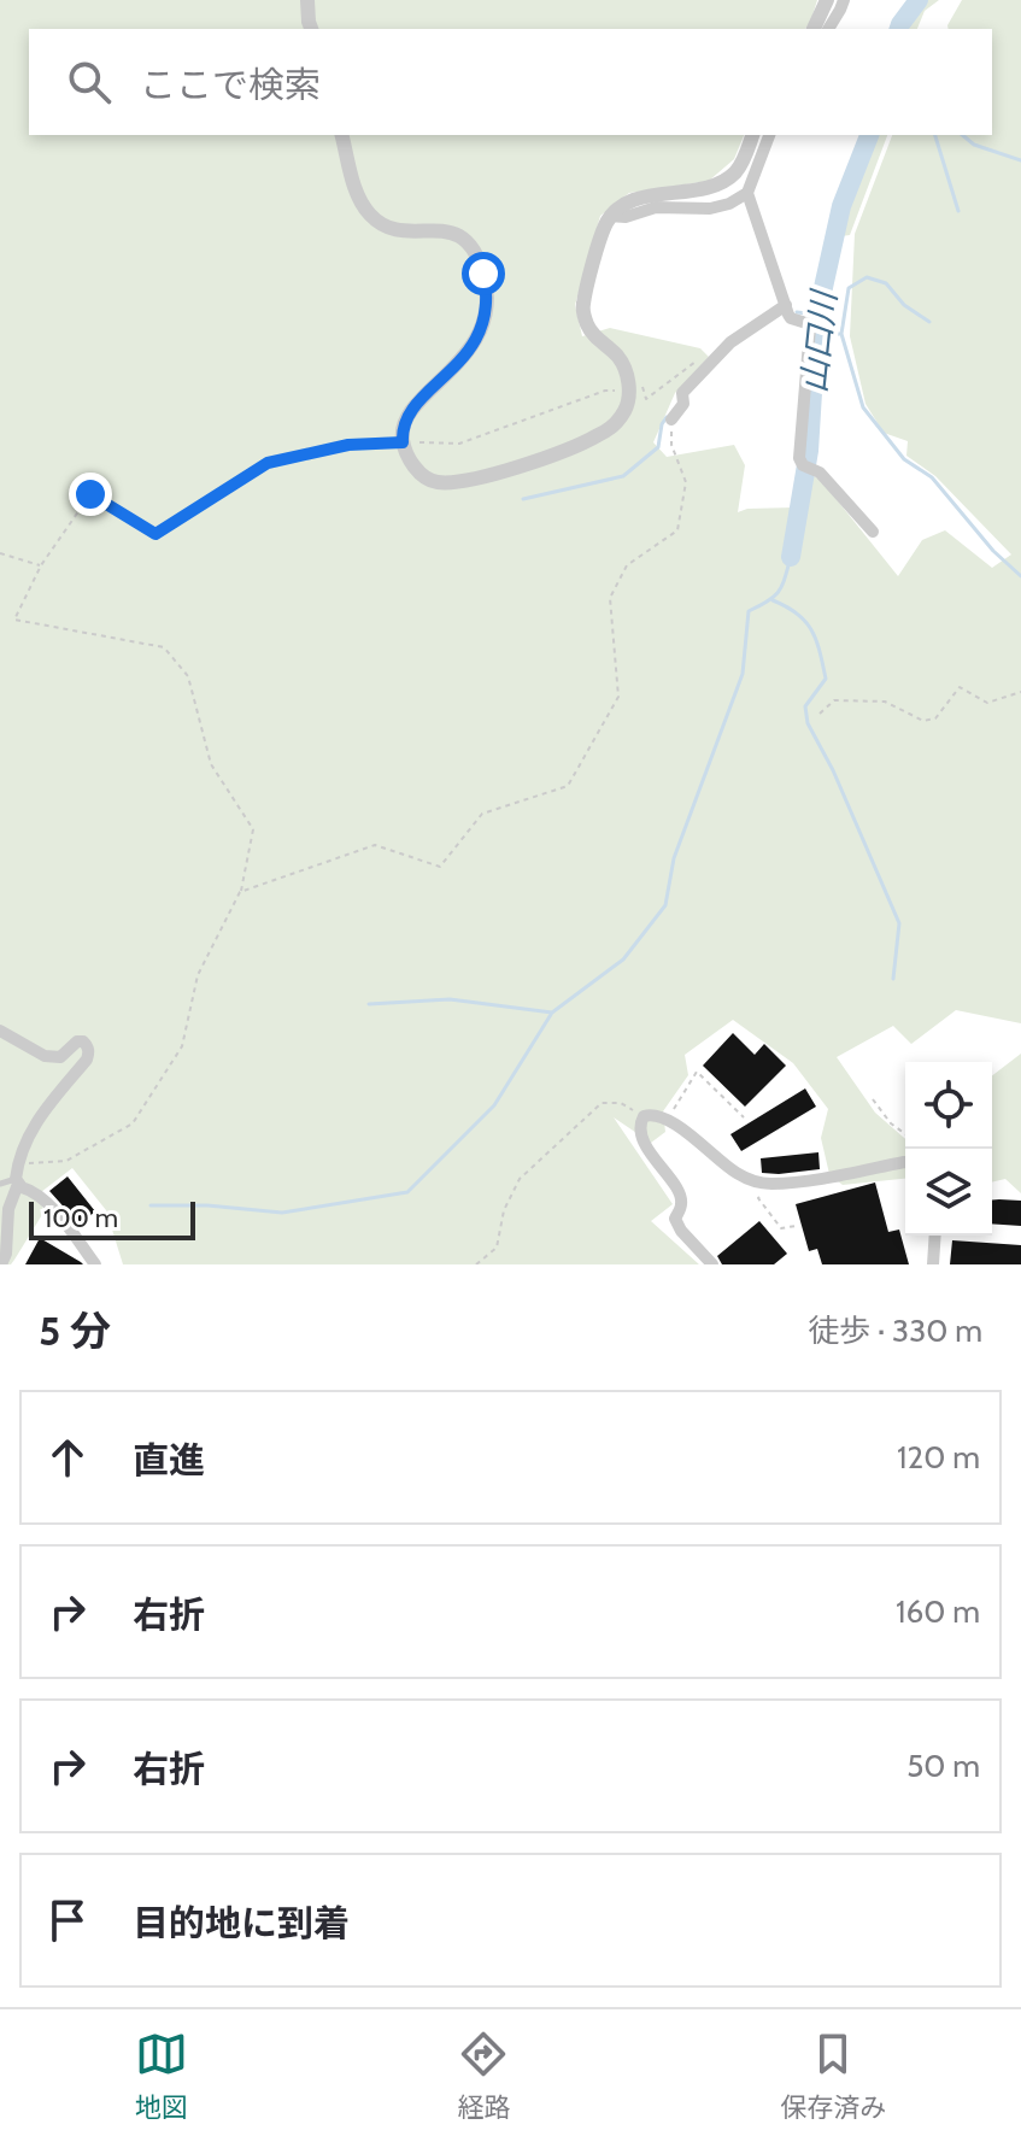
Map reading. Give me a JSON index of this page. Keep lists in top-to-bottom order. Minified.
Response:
{"water":["山口川"],"scale_bar":"100 m","page":{"search":"ここで検索","scale":"100 m","heading":["5 分","徒歩 · 330 m"],"list":[["直進","120 m"],["右折","160 m"],["右折","50 m"],"目的地に到着"],"nav":["地図","経路","保存済み"]}}
